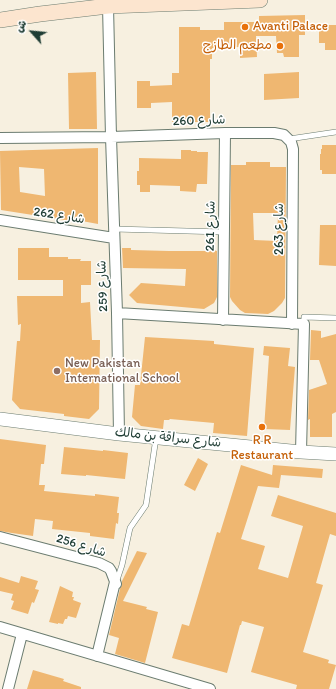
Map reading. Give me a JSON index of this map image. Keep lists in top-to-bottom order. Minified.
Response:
{"streets":{"street":["شارع 260","شارع 262","شارع 261","شارع 263","شارع 259","شارع سراقة بن مالك","شارع 256"]},"crossings":[["شارع 260","شارع 261"],["شارع 260","شارع 263"],["شارع 260","شارع 259"],["شارع 262","شارع 259"],["شارع 259","شارع سراقة بن مالك"]],"places":["Avanti Palace","مطعم الطازج","New Pakistan International School","R R Restaurant"],"north":"top left"}
